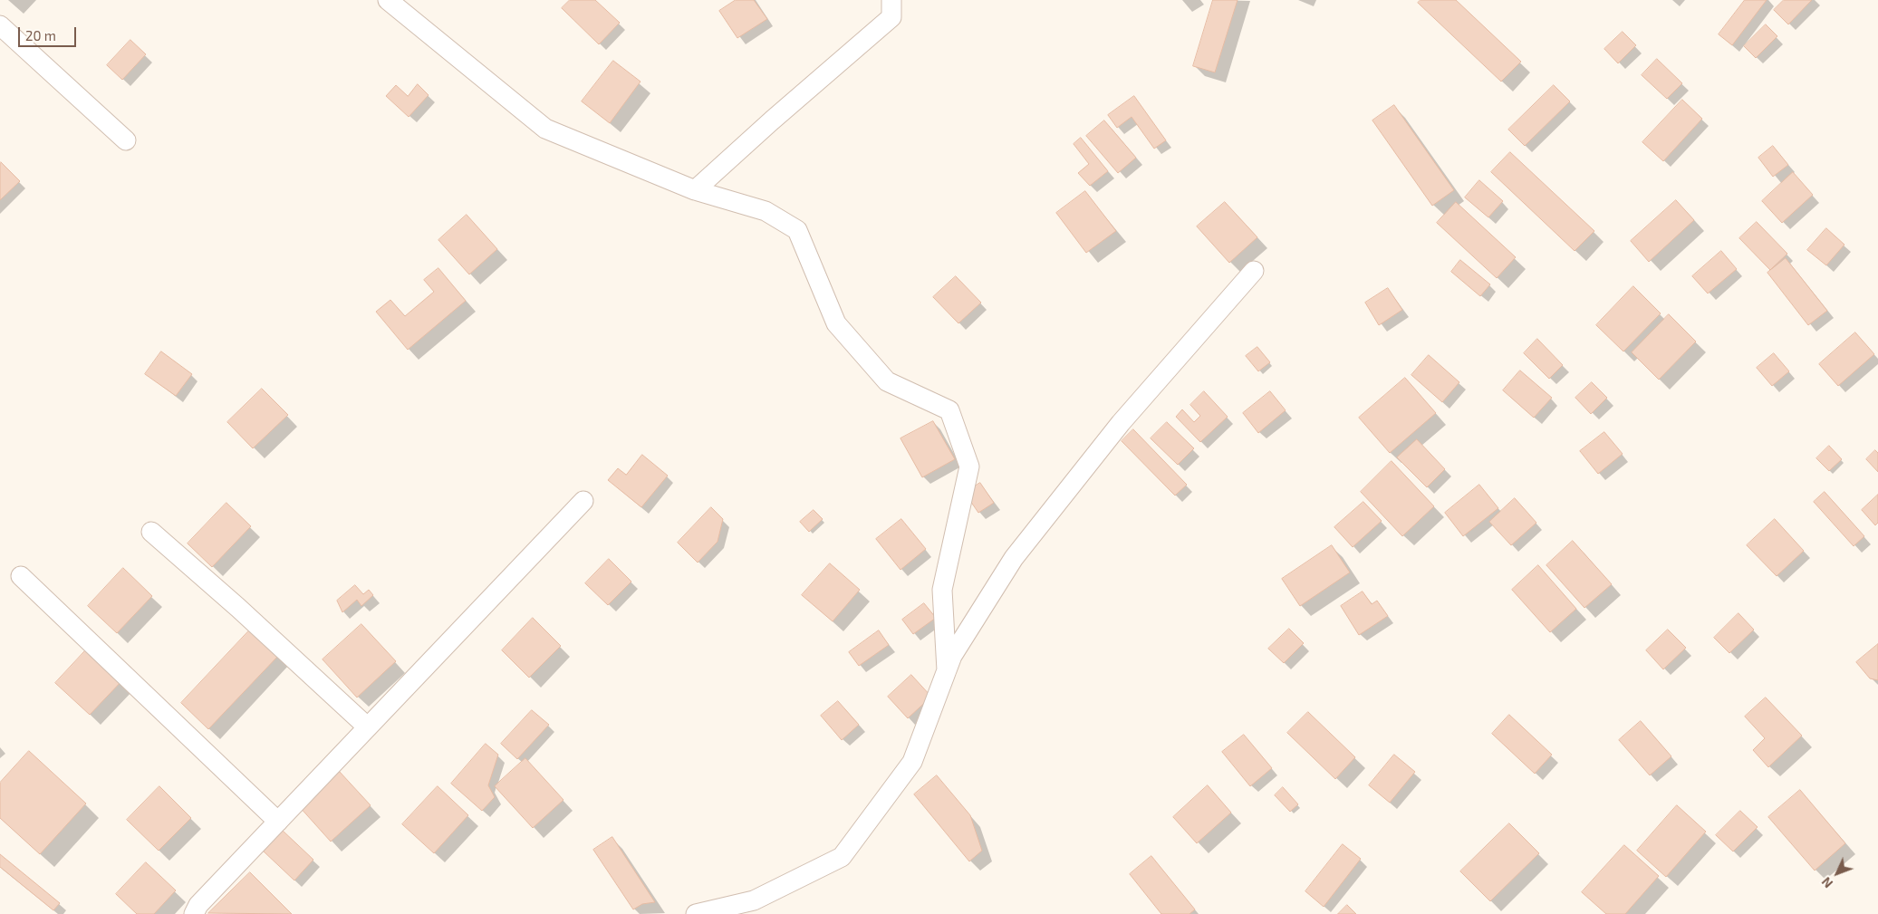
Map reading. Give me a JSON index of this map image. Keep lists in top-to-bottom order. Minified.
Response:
{"scale_bar":"20 m","north":"bottom left"}
